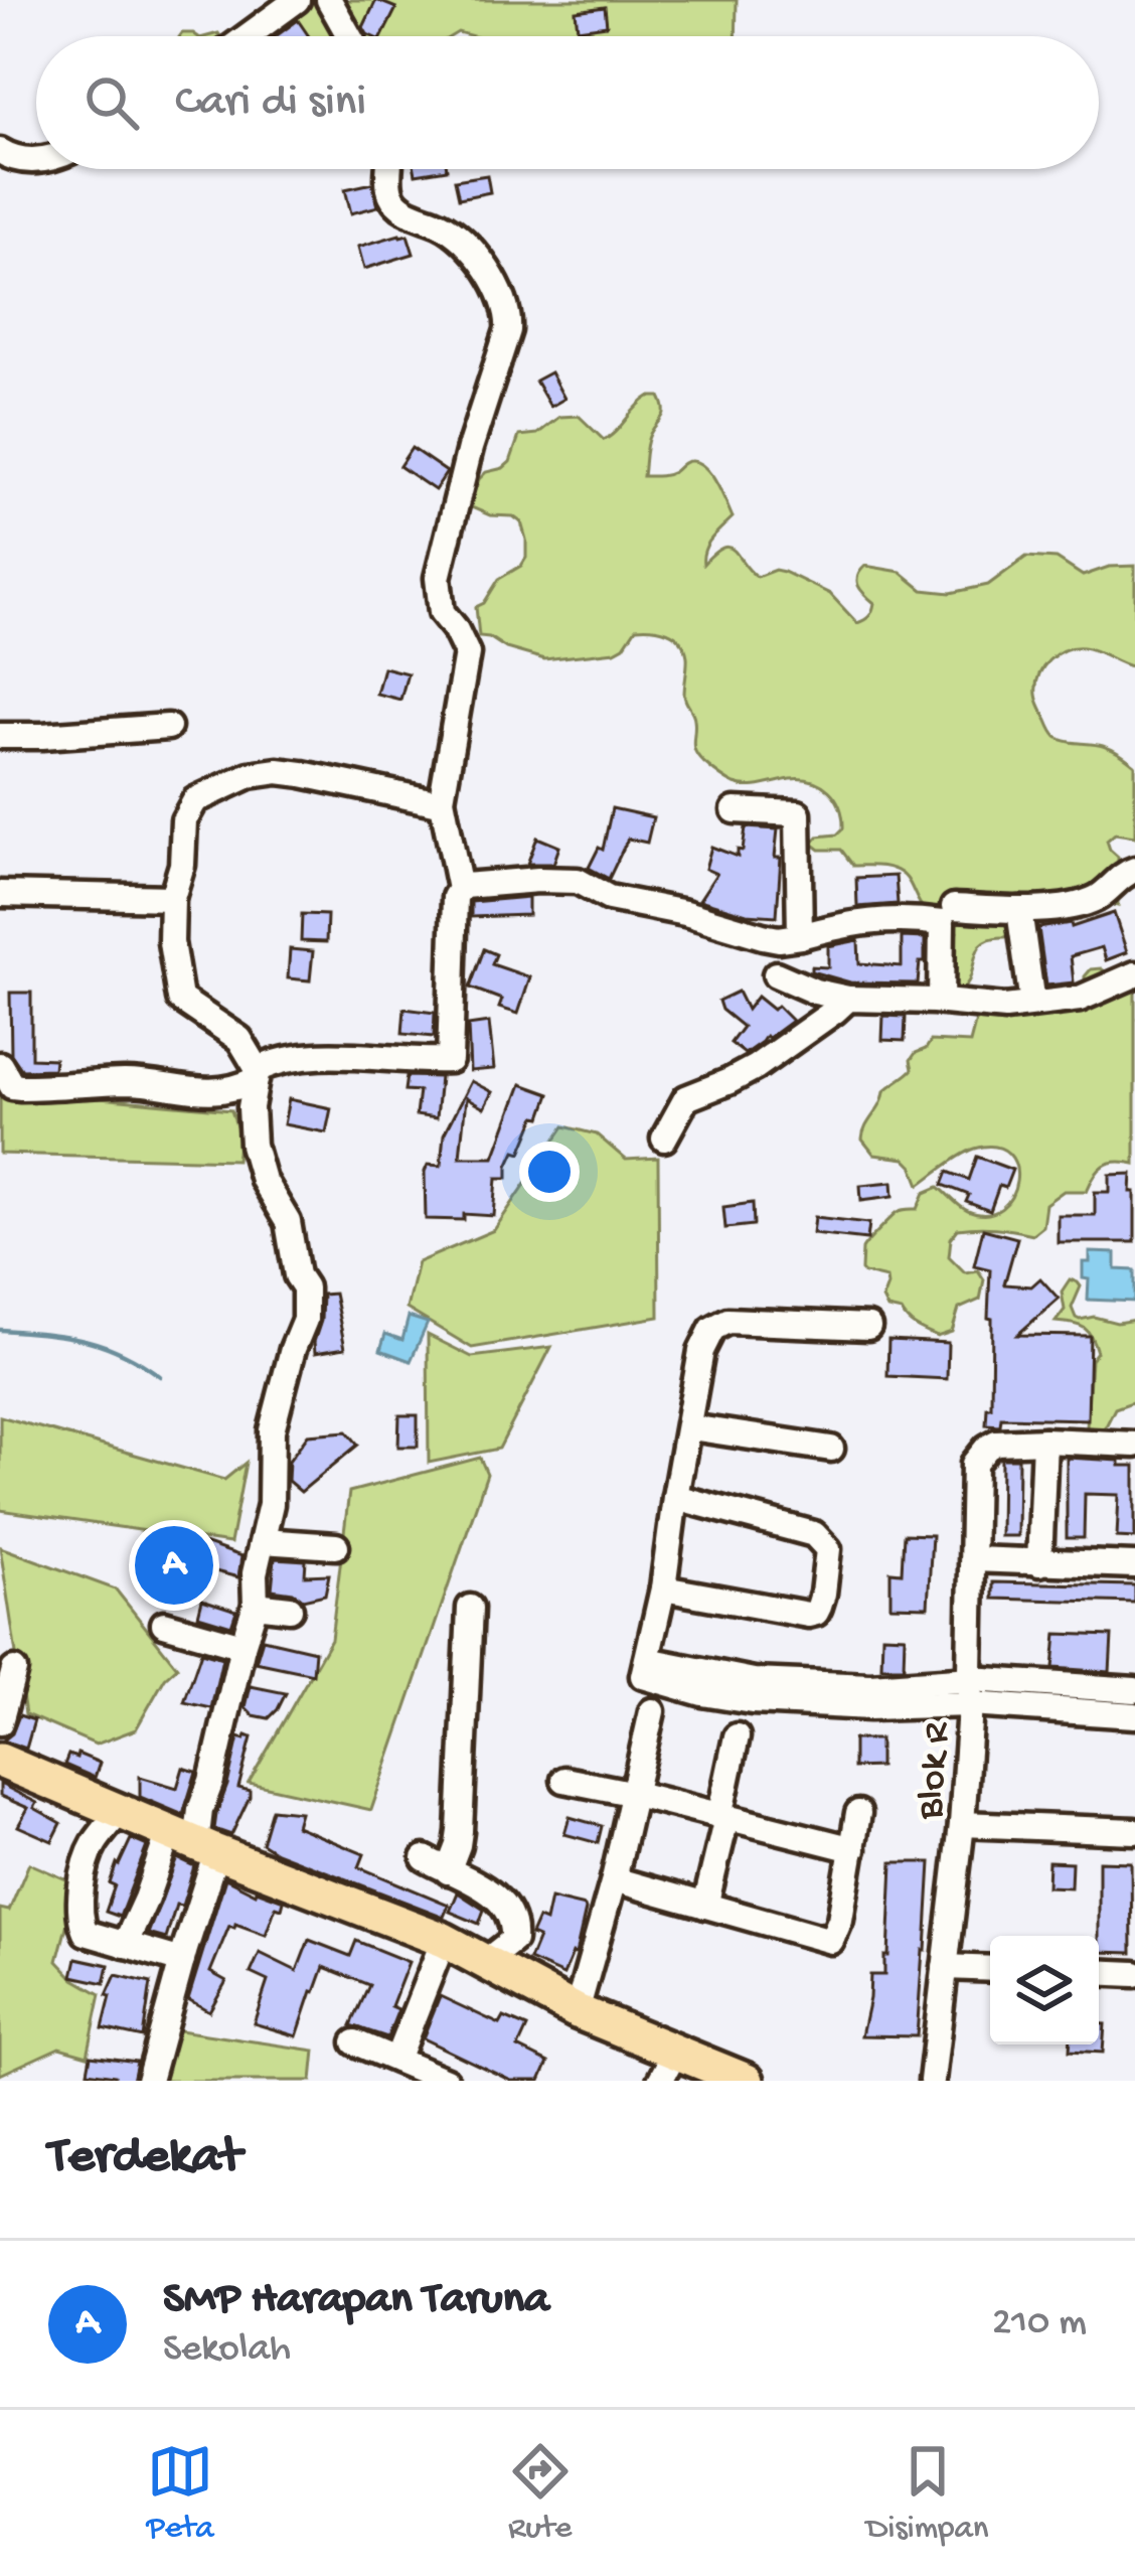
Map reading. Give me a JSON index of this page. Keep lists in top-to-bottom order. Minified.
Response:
{"streets":{"street":["Blok R"]},"page":{"search":"Cari di sini","pins":"A","heading":"Terdekat","list":[{"mark":"A","name":"SMP Harapan Taruna","note":"Sekolah","value":"210 m"}],"nav":["Peta","Rute","Disimpan"]}}
